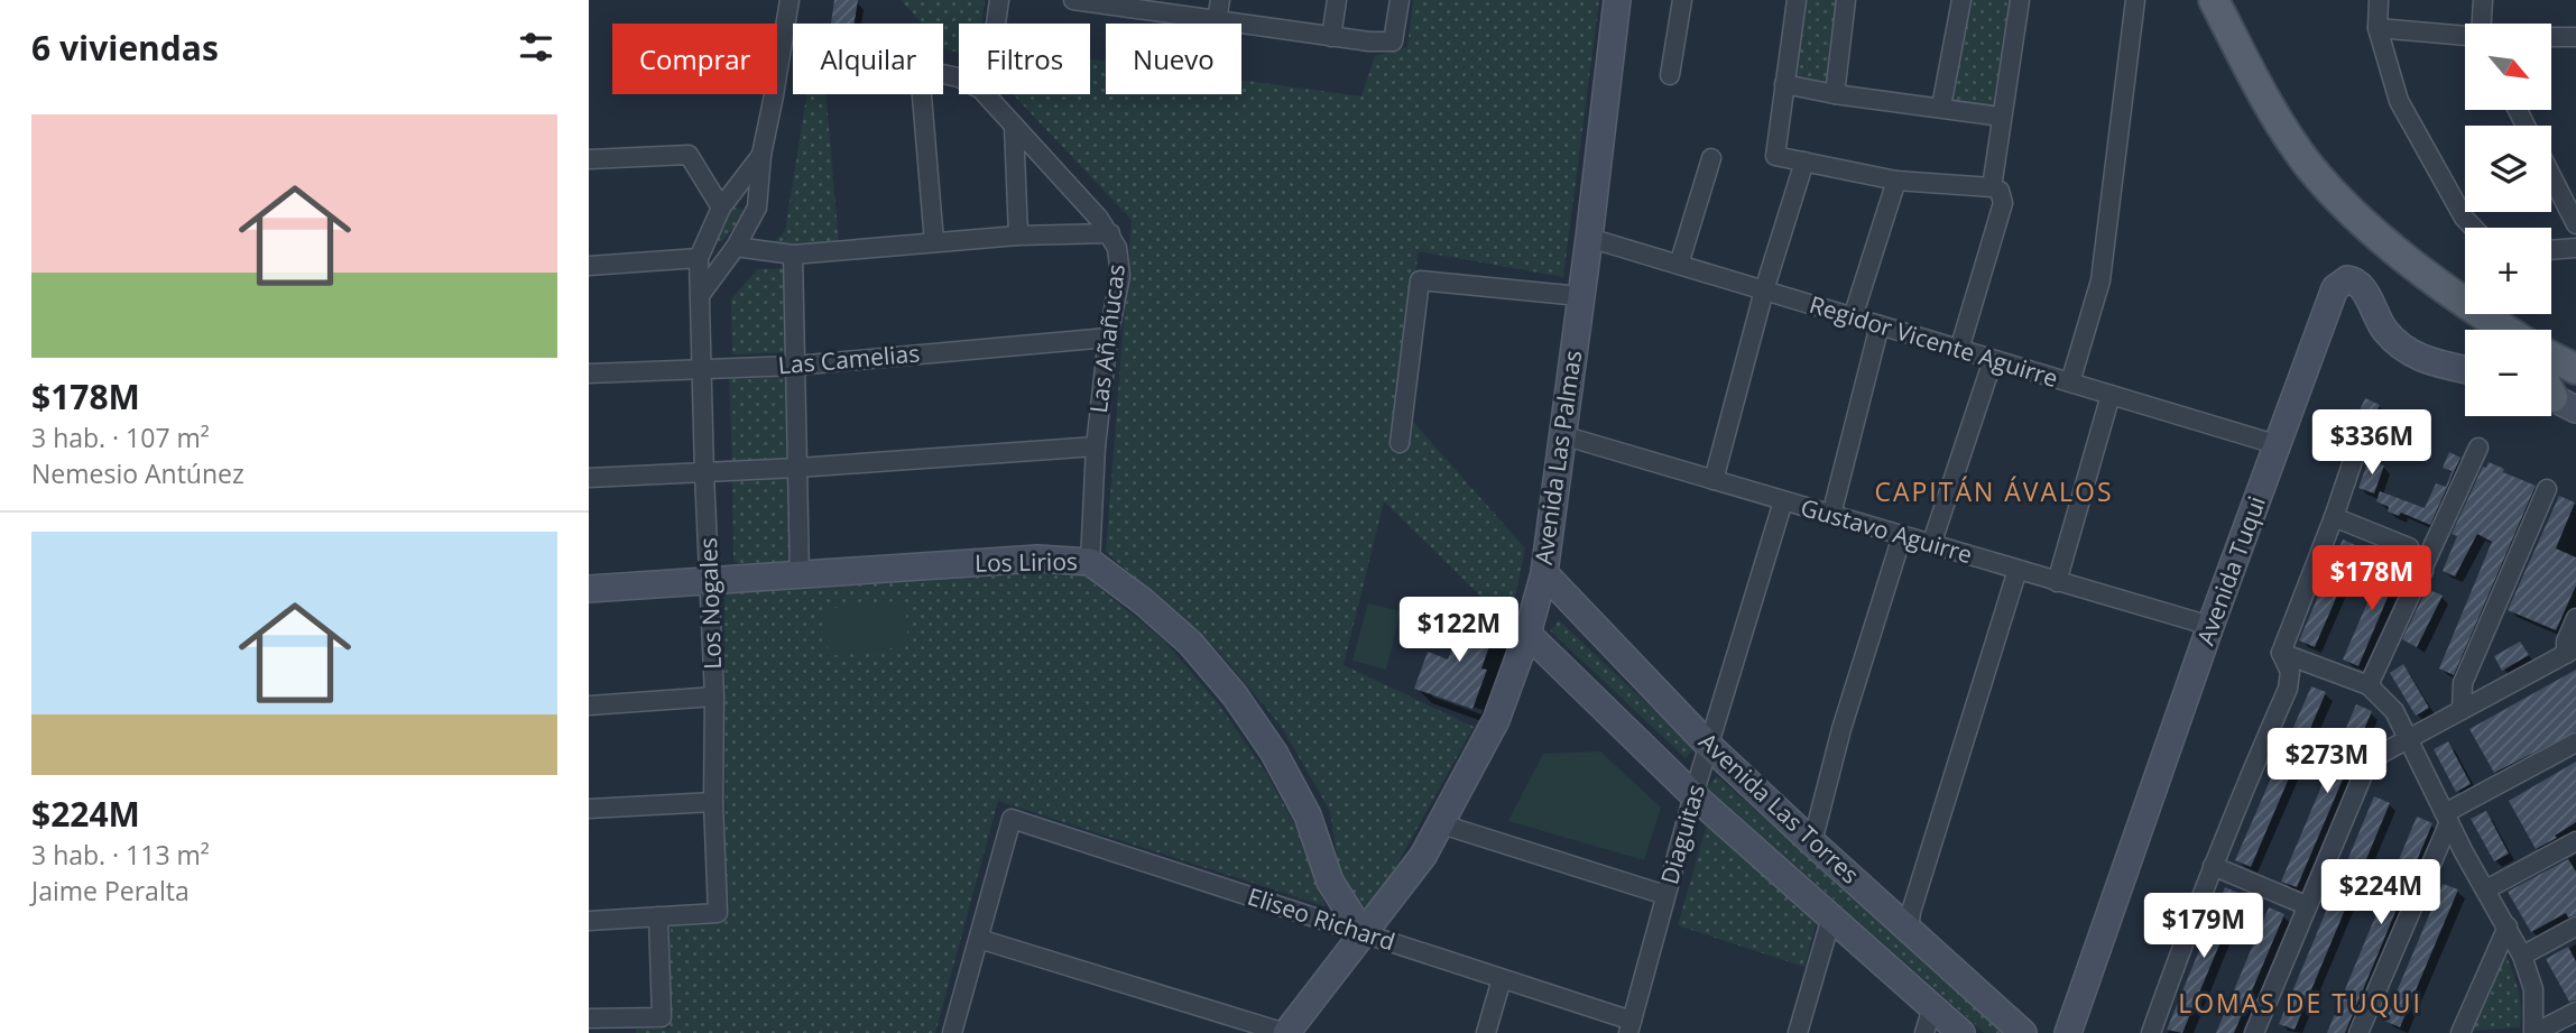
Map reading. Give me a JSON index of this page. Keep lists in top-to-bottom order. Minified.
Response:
{"streets":{"street":["Las Añañucas","Regidor Vicente Aguirre","Las Camelias","Avenida Las Palmas","Gustavo Aguirre","Los Lirios","Avenida Tuqui","Los Nogales","Avenida Las Torres","Diaguitas","Eliseo Richard"]},"crossings":[["Las Añañucas","Las Camelias"],["Las Añañucas","Los Lirios"],["Regidor Vicente Aguirre","Avenida Las Palmas"],["Regidor Vicente Aguirre","Avenida Tuqui"],["Las Camelias","Los Nogales"],["Avenida Las Palmas","Gustavo Aguirre"],["Avenida Las Palmas","Los Lirios"],["Avenida Las Palmas","Avenida Las Torres"],["Avenida Las Palmas","Eliseo Richard"],["Gustavo Aguirre","Avenida Tuqui"],["Gustavo Aguirre","Diaguitas"],["Los Lirios","Los Nogales"],["Los Lirios","Eliseo Richard"],["Avenida Las Torres","Diaguitas"],["Diaguitas","Eliseo Richard"]],"districts":["CAPITÁN ÁVALOS","LOMAS DE TUQUI"],"north":"bottom right","page":{"heading":"6 viviendas","map_buttons":["+","−"],"chip":["Comprar","Alquilar","Filtros","Nuevo"],"list":[{"name":"$178M","note":"3 hab. · 107 m² · Nemesio Antúnez"},{"name":"$224M","note":"3 hab. · 113 m² · Jaime Peralta"}],"price":["$336M","$178M","$122M","$273M","$224M","$179M"]}}
